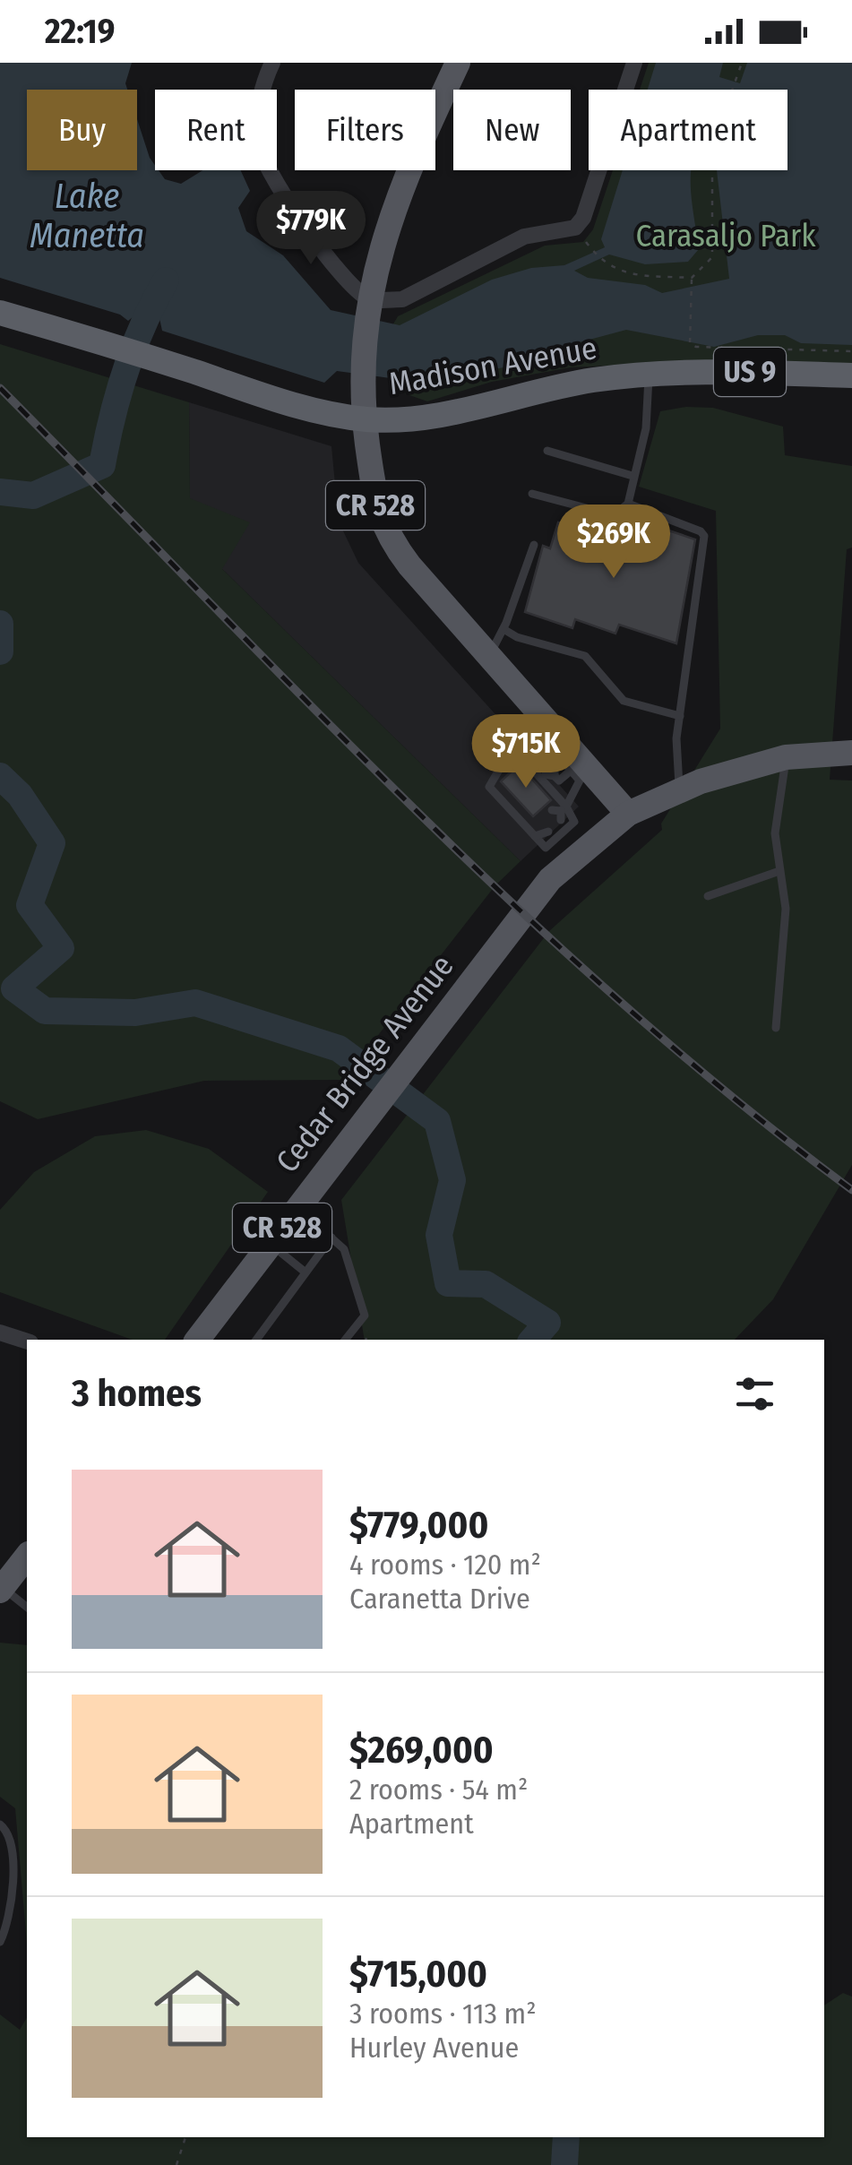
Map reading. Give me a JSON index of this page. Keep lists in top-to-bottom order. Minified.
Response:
{"streets":{"highway":["Madison Avenue","US 9"],"main road":["CR 528","Cedar Bridge Avenue"]},"crossings":[["Madison Avenue","CR 528"],["CR 528","Cedar Bridge Avenue"]],"water":["Lake Manetta"],"parks":["Carasaljo Park"],"page":{"status":"22:19","chip":["Buy","Rent","Filters","New","Apartment"],"price":["$779K","$269K","$715K"],"heading":"3 homes","list":[{"name":"$779,000","note":"4 rooms · 120 m² · Caranetta Drive"},{"name":"$269,000","note":"2 rooms · 54 m² · Apartment"},{"name":"$715,000","note":"3 rooms · 113 m² · Hurley Avenue"}]}}
